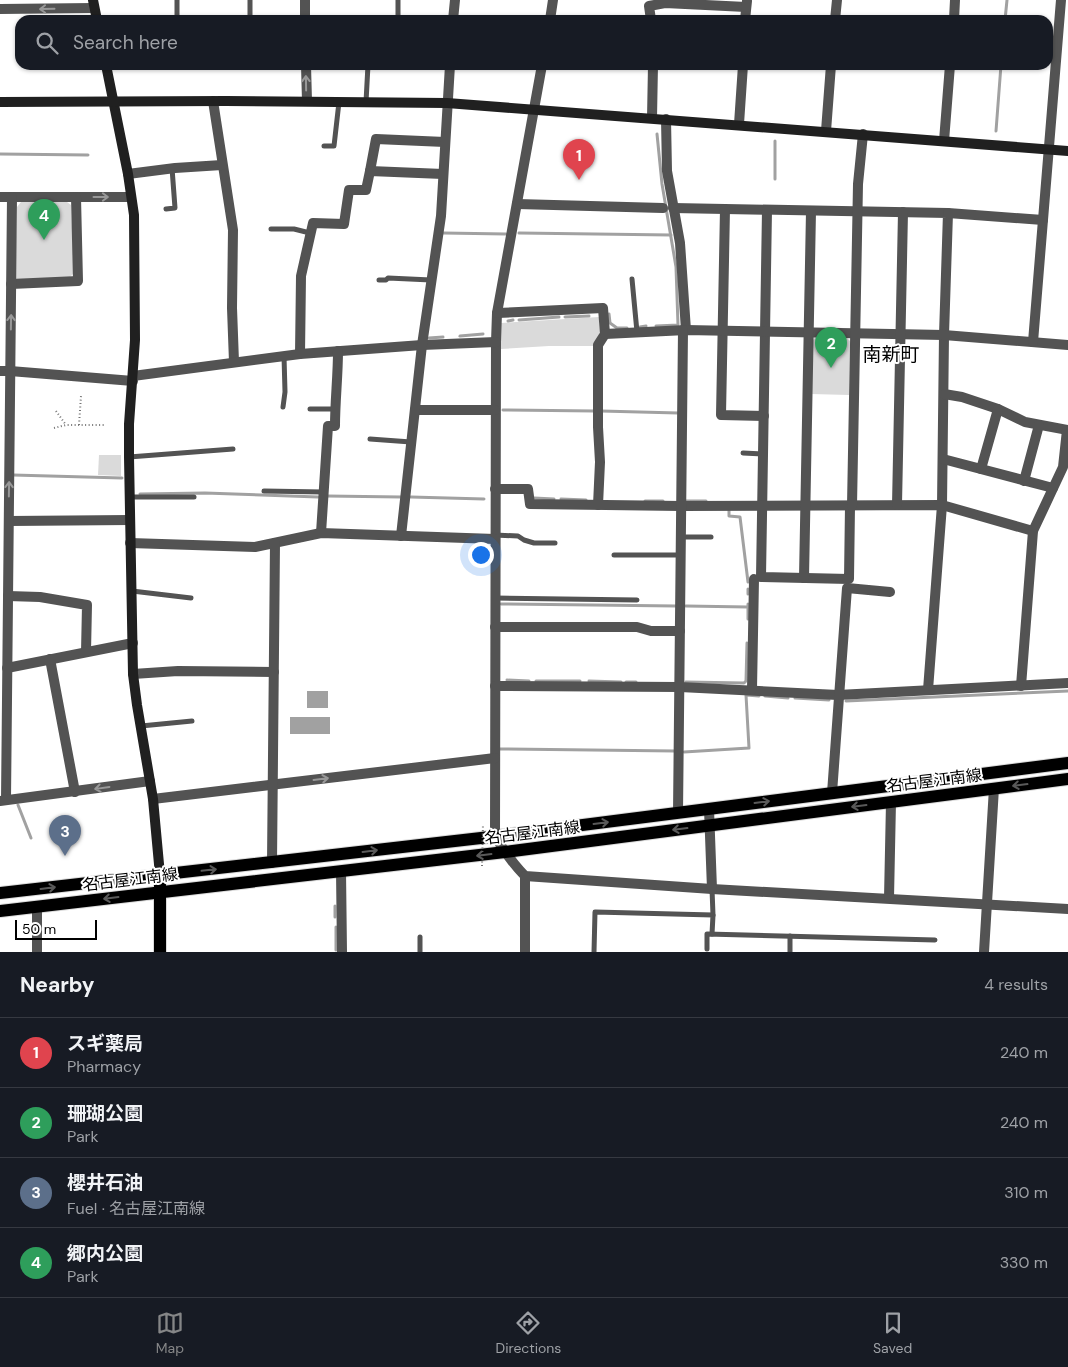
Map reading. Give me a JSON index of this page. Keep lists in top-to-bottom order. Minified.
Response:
{"streets":{"main road":["名古屋江南線"]},"districts":["南新町"],"scale_bar":"50 m","page":{"search":"Search here","pins":["1","4","2","3"],"scale":"50 m","heading":["Nearby","4 results"],"list":[{"mark":"1","name":"スギ薬局","note":"Pharmacy","value":"240 m"},{"mark":"2","name":"珊瑚公園","note":"Park","value":"240 m"},{"mark":"3","name":"櫻井石油","note":"Fuel · 名古屋江南線","value":"310 m"},{"mark":"4","name":"郷内公園","note":"Park","value":"330 m"}],"nav":["Map","Directions","Saved"]}}
